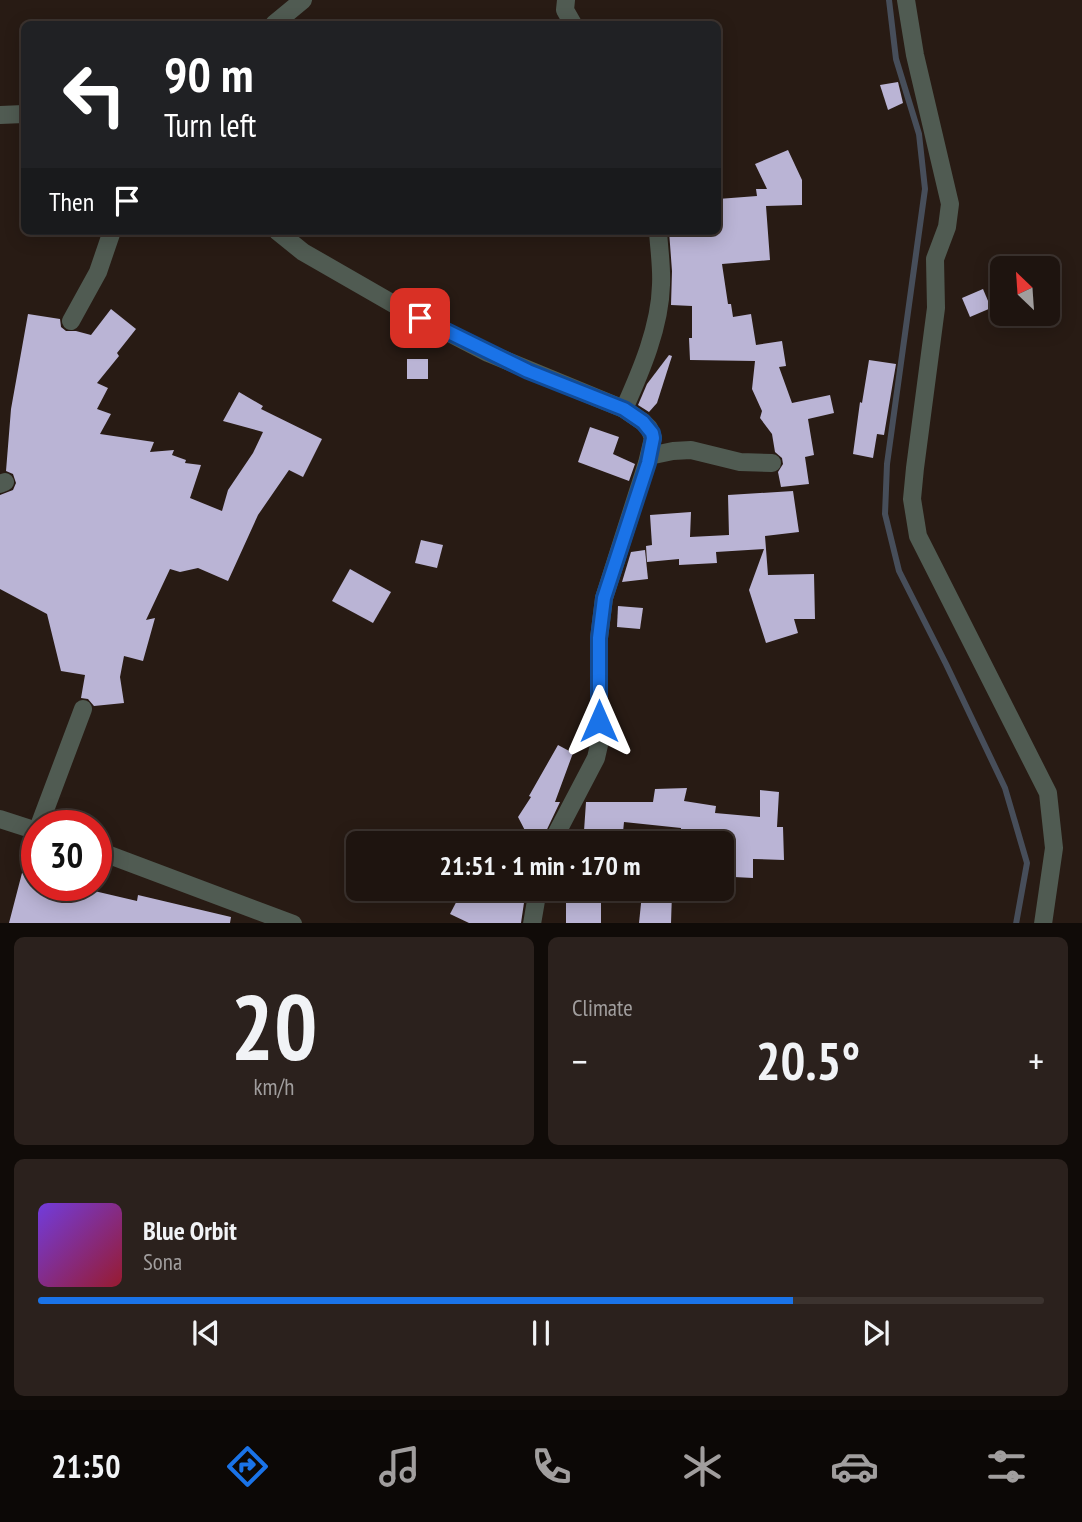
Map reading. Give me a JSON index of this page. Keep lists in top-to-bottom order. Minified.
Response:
{"north":"top left","page":{"turn":["90 m","Turn left"],"then":"Then","limit":"30","trip":"21:51 · 1 min · 170 m","tile":[["20","km/h"],"Climate"],"heat":["−","20.5°","+"],"song":["Blue Orbit","Sona"],"tabs":"21:50"}}
